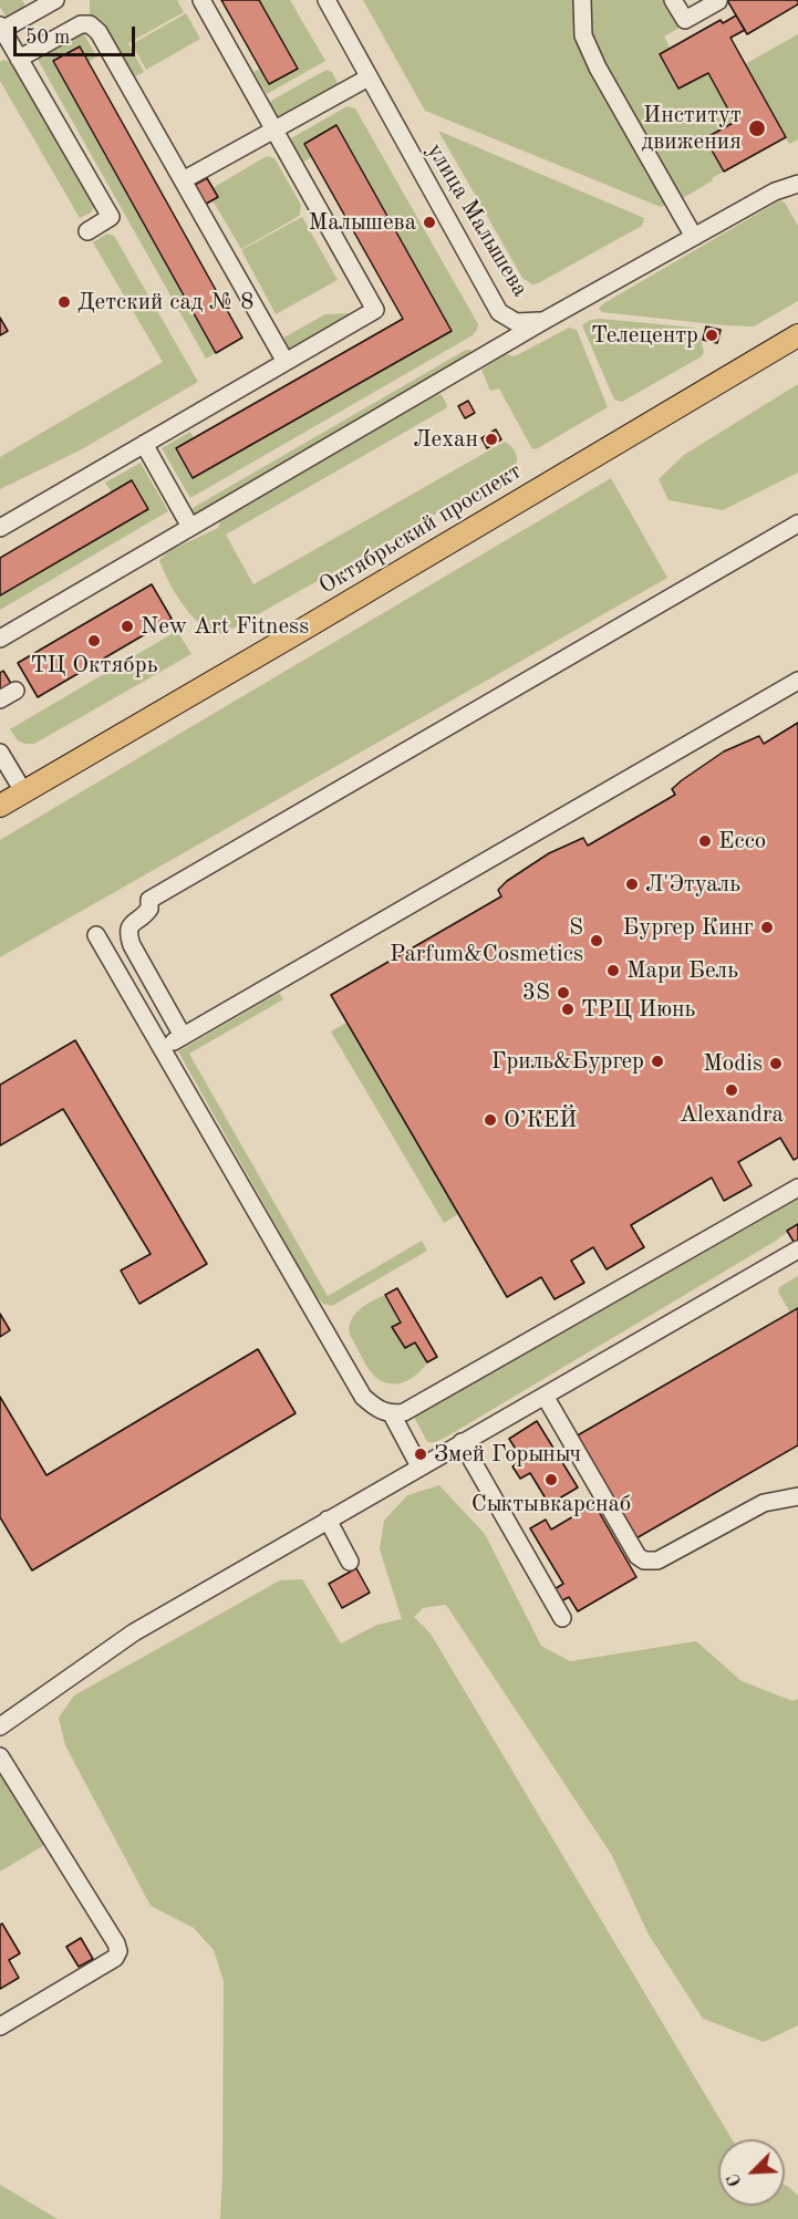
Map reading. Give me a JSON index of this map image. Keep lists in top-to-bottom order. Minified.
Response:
{"streets":{"main road":["Октябрьский проспект"],"street":["улица Малышева"]},"places":["Институт движения","Малышева","Детский сад № 8","Телецентр","Лехан","New Art Fitness","ТЦ Октябрь","Ecco","Л'Этуаль","Бургер Кинг","S Parfum&Cosmetics","Мари Бель","3S","ТРЦ Июнь","Гриль&Бургер","Modis","Alexandra","О’КЕЙ","Змей Горыныч","Сыктывкарснаб"],"scale_bar":"50 m","north":"bottom left"}
